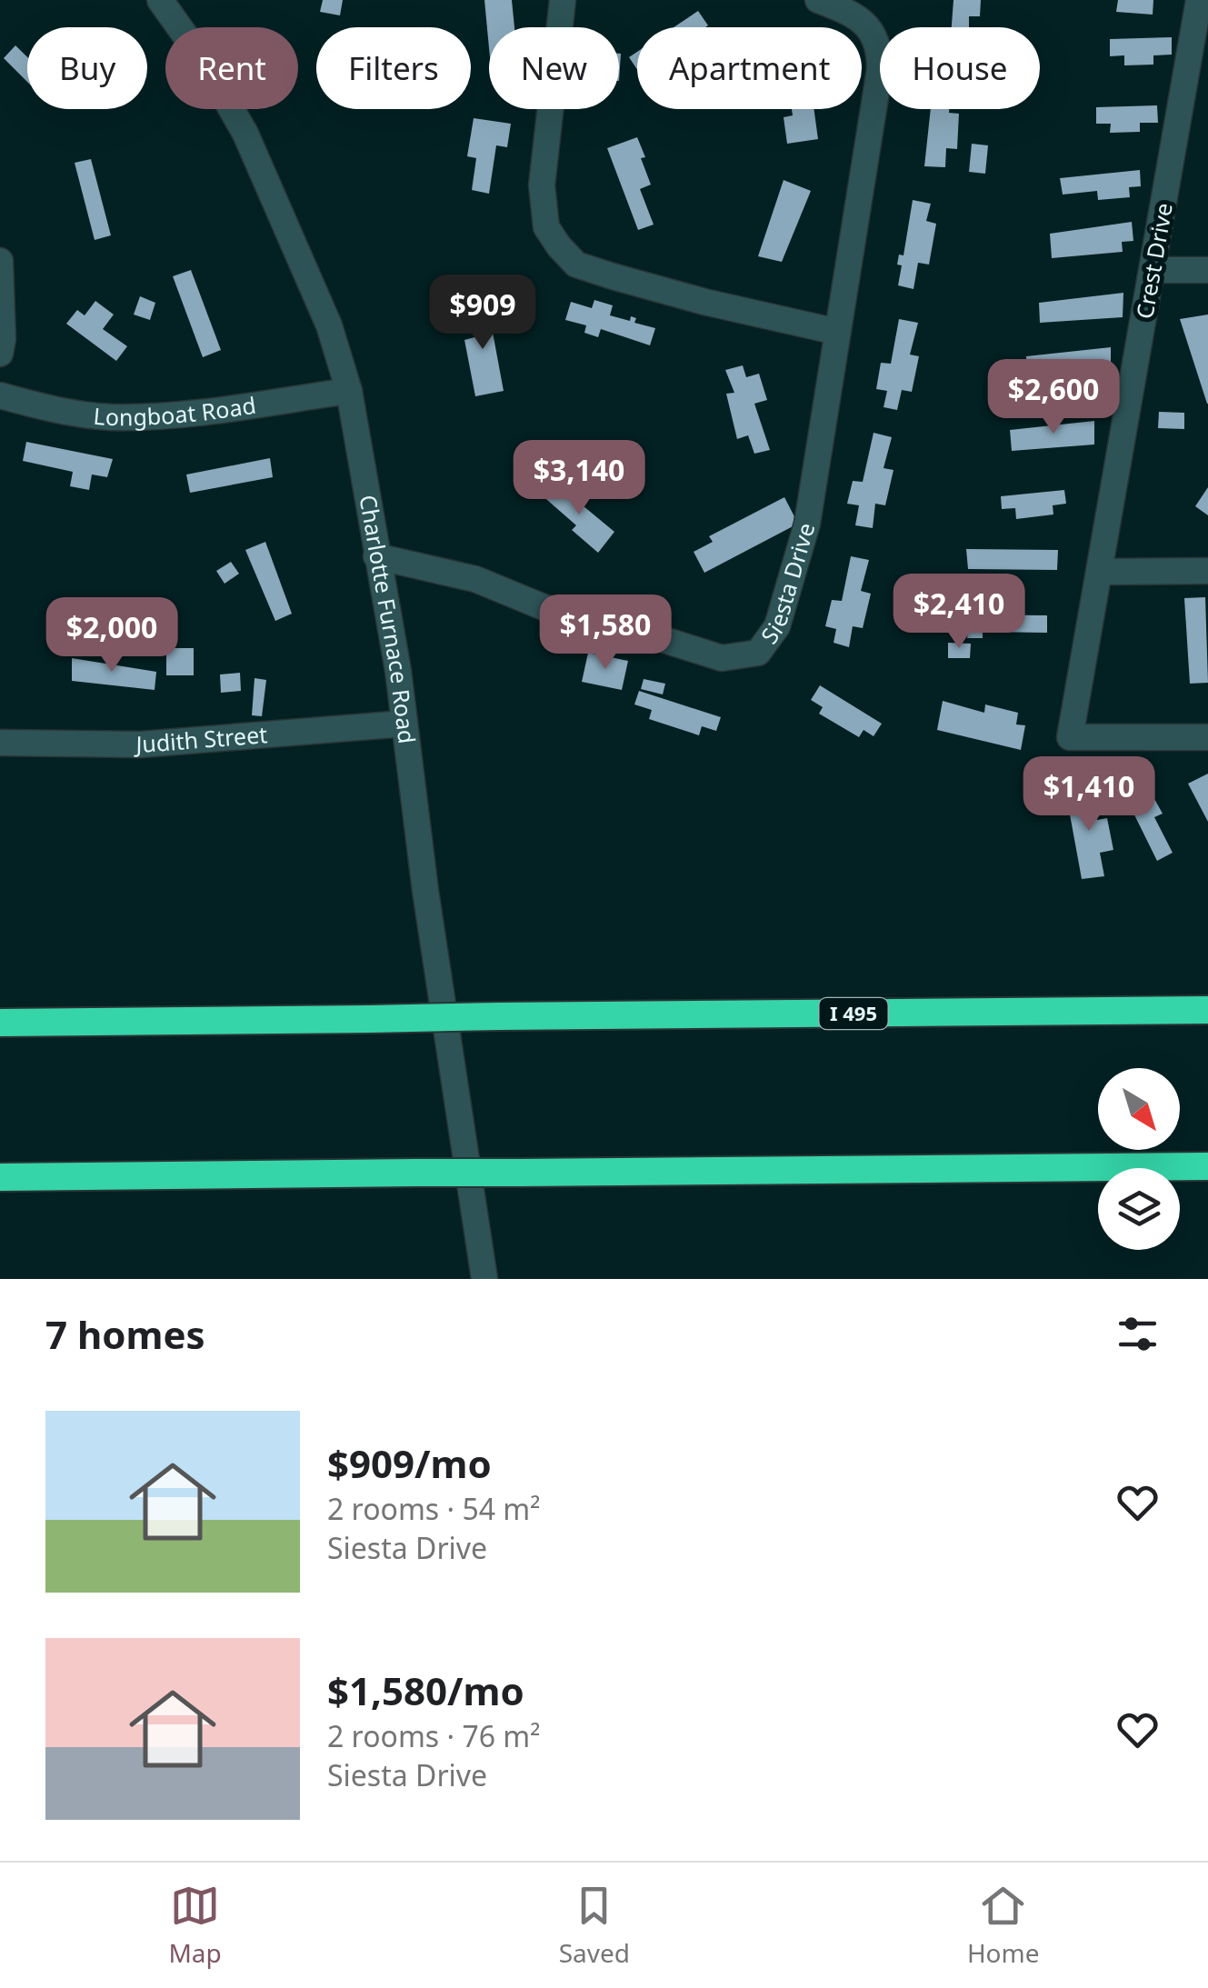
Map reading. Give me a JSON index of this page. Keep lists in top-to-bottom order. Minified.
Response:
{"streets":{"highway":["I 495"],"street":["Crest Drive","Longboat Road","Siesta Drive","Charlotte Furnace Road","Judith Street"]},"crossings":[["Longboat Road","Charlotte Furnace Road"],["Siesta Drive","Charlotte Furnace Road"],["Charlotte Furnace Road","Judith Street"]],"north":"bottom right","page":{"chip":["Buy","Rent","Filters","New","Apartment","House"],"price":["$909","$2,600","$3,140","$2,410","$1,580","$2,000","$1,410"],"heading":"7 homes","list":[{"name":"$909/mo","note":"2 rooms · 54 m² · Siesta Drive"},{"name":"$1,580/mo","note":"2 rooms · 76 m² · Siesta Drive"}],"tabs":["Map","Saved","Home"]}}
